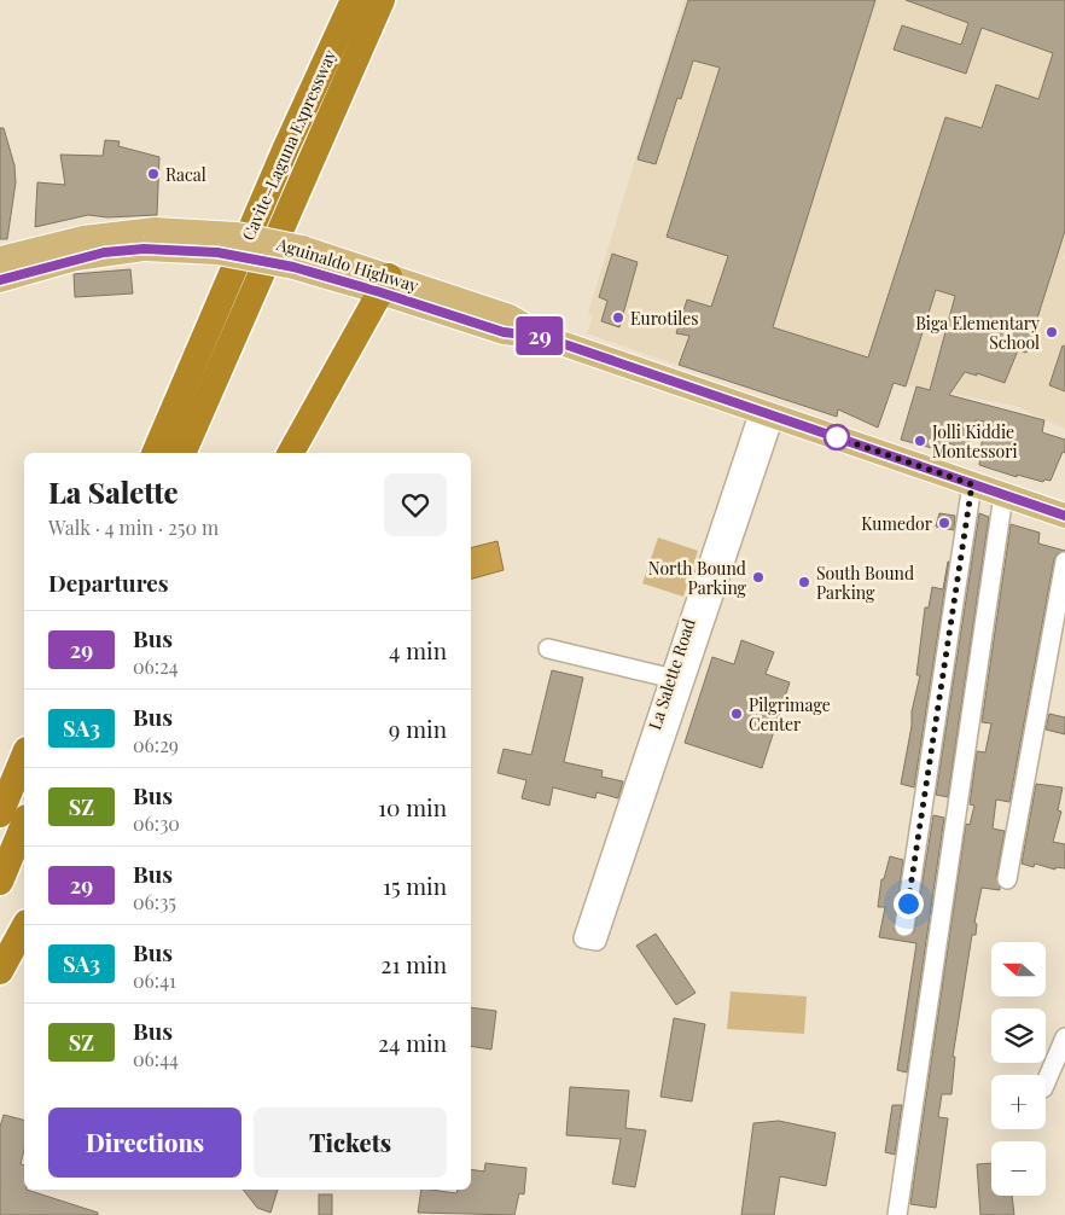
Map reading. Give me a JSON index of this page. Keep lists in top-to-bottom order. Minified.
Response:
{"streets":{"highway":["Cavite–Laguna Expressway"],"main road":["Aguinaldo Highway"],"street":["La Salette Road"]},"crossings":[["Aguinaldo Highway","La Salette Road"]],"places":["Racal","Eurotiles","Biga Elementary School","Jolli Kiddie Montessori","Kumedor","North Bound Parking","South Bound Parking","Pilgrimage Center"],"lines":["bus line 29"],"north":"left","page":{"on_map":"29","heading":[["La Salette","Walk · 4 min · 250 m"],"Departures"],"list":[{"mark":"29","name":"Bus","note":"06:24","value":"4 min"},{"mark":"SA3","name":"Bus","note":"06:29","value":"9 min"},{"mark":"SZ","name":"Bus","note":"06:30","value":"10 min"},{"mark":"29","name":"Bus","note":"06:35","value":"15 min"},{"mark":"SA3","name":"Bus","note":"06:41","value":"21 min"},{"mark":"SZ","name":"Bus","note":"06:44","value":"24 min"}],"map_buttons":["+","−"],"buttons":["Directions","Tickets"]}}
